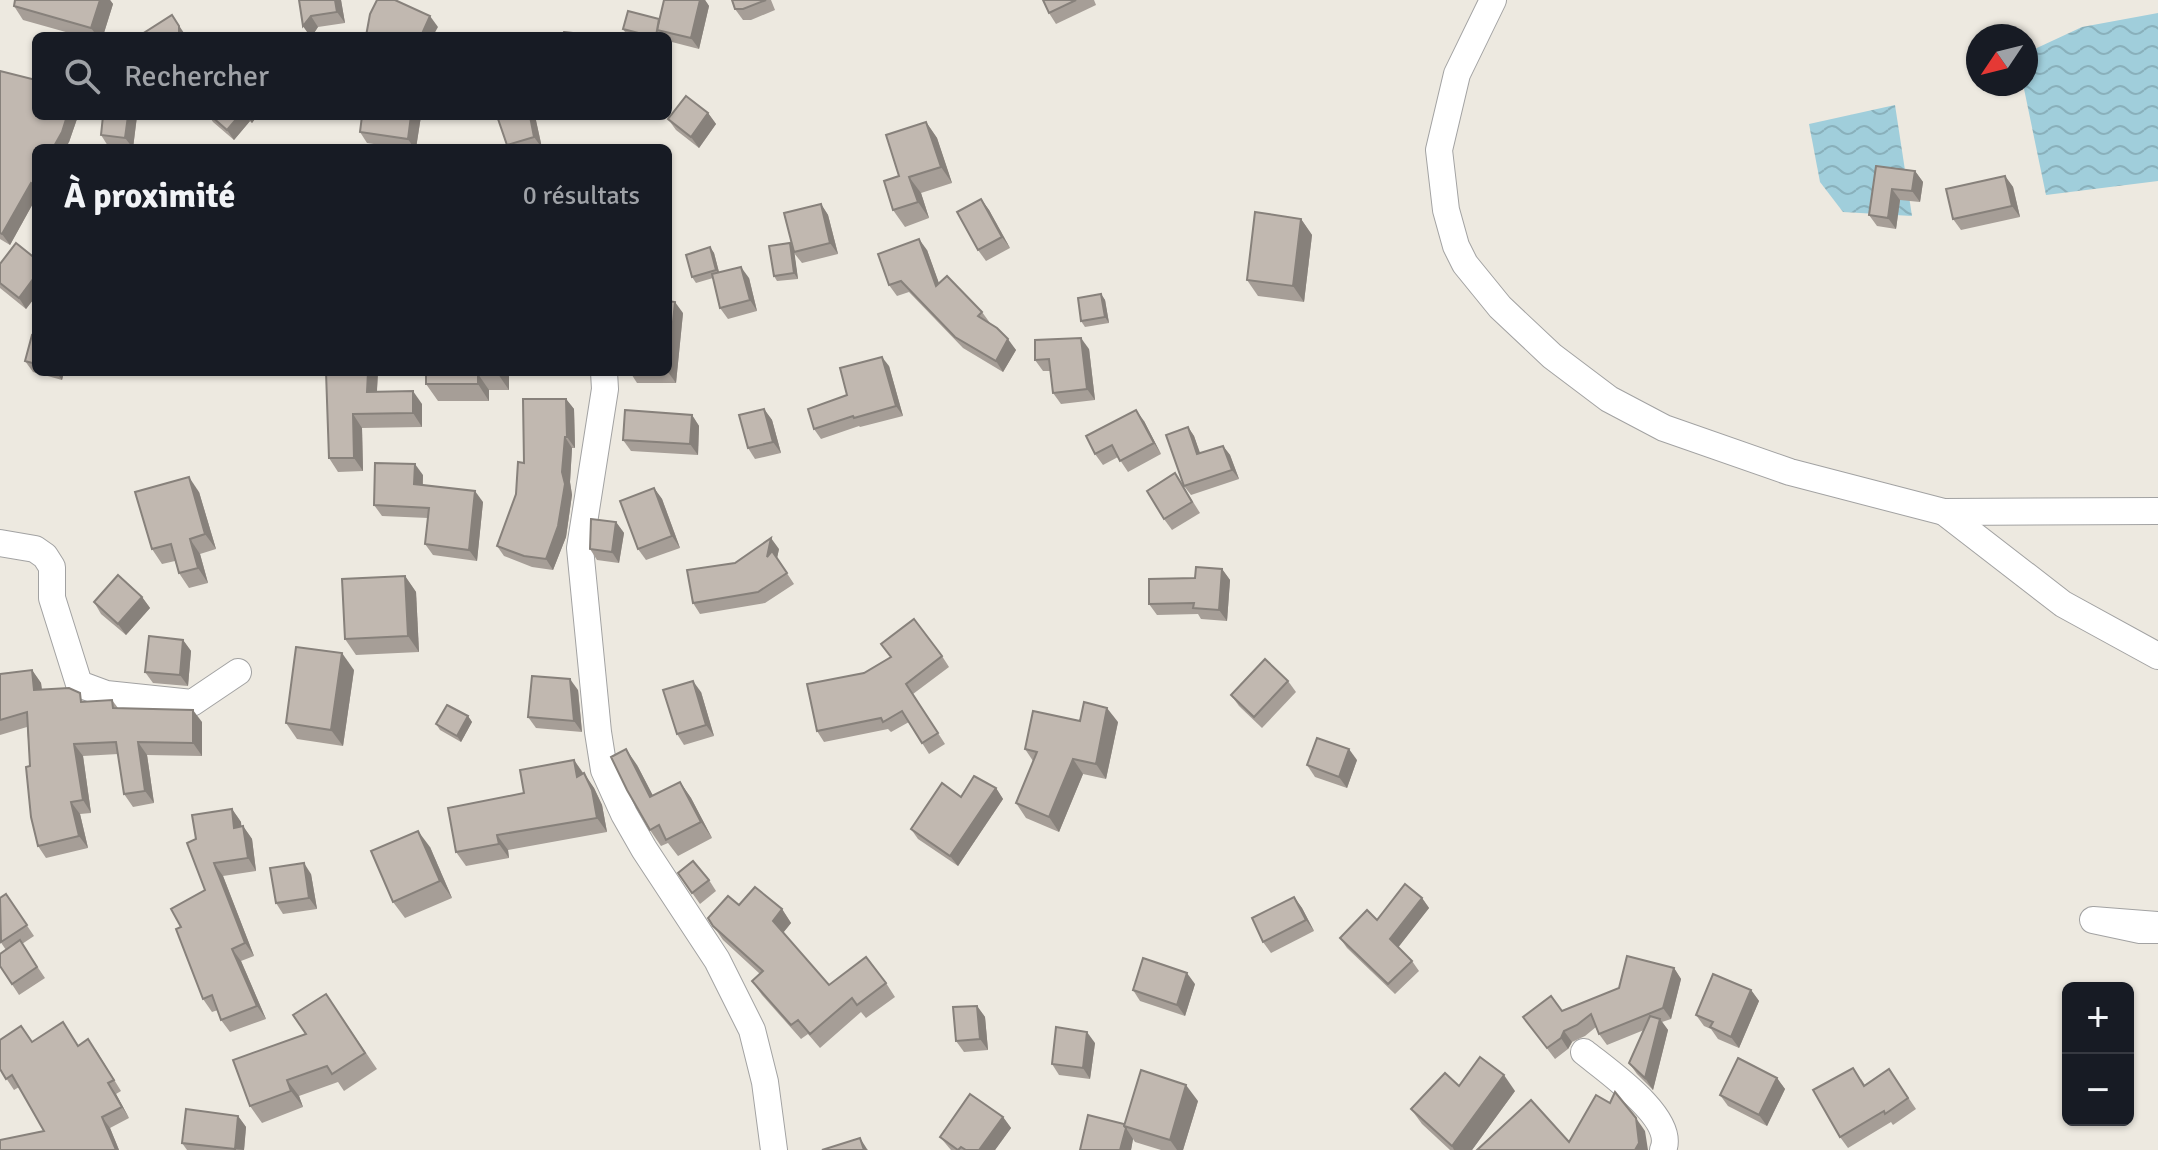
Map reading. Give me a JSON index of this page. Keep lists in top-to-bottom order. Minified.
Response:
{"north":"bottom left","page":{"search":"Rechercher","heading":["À proximité","0 résultats"],"map_buttons":["+","−"]}}
